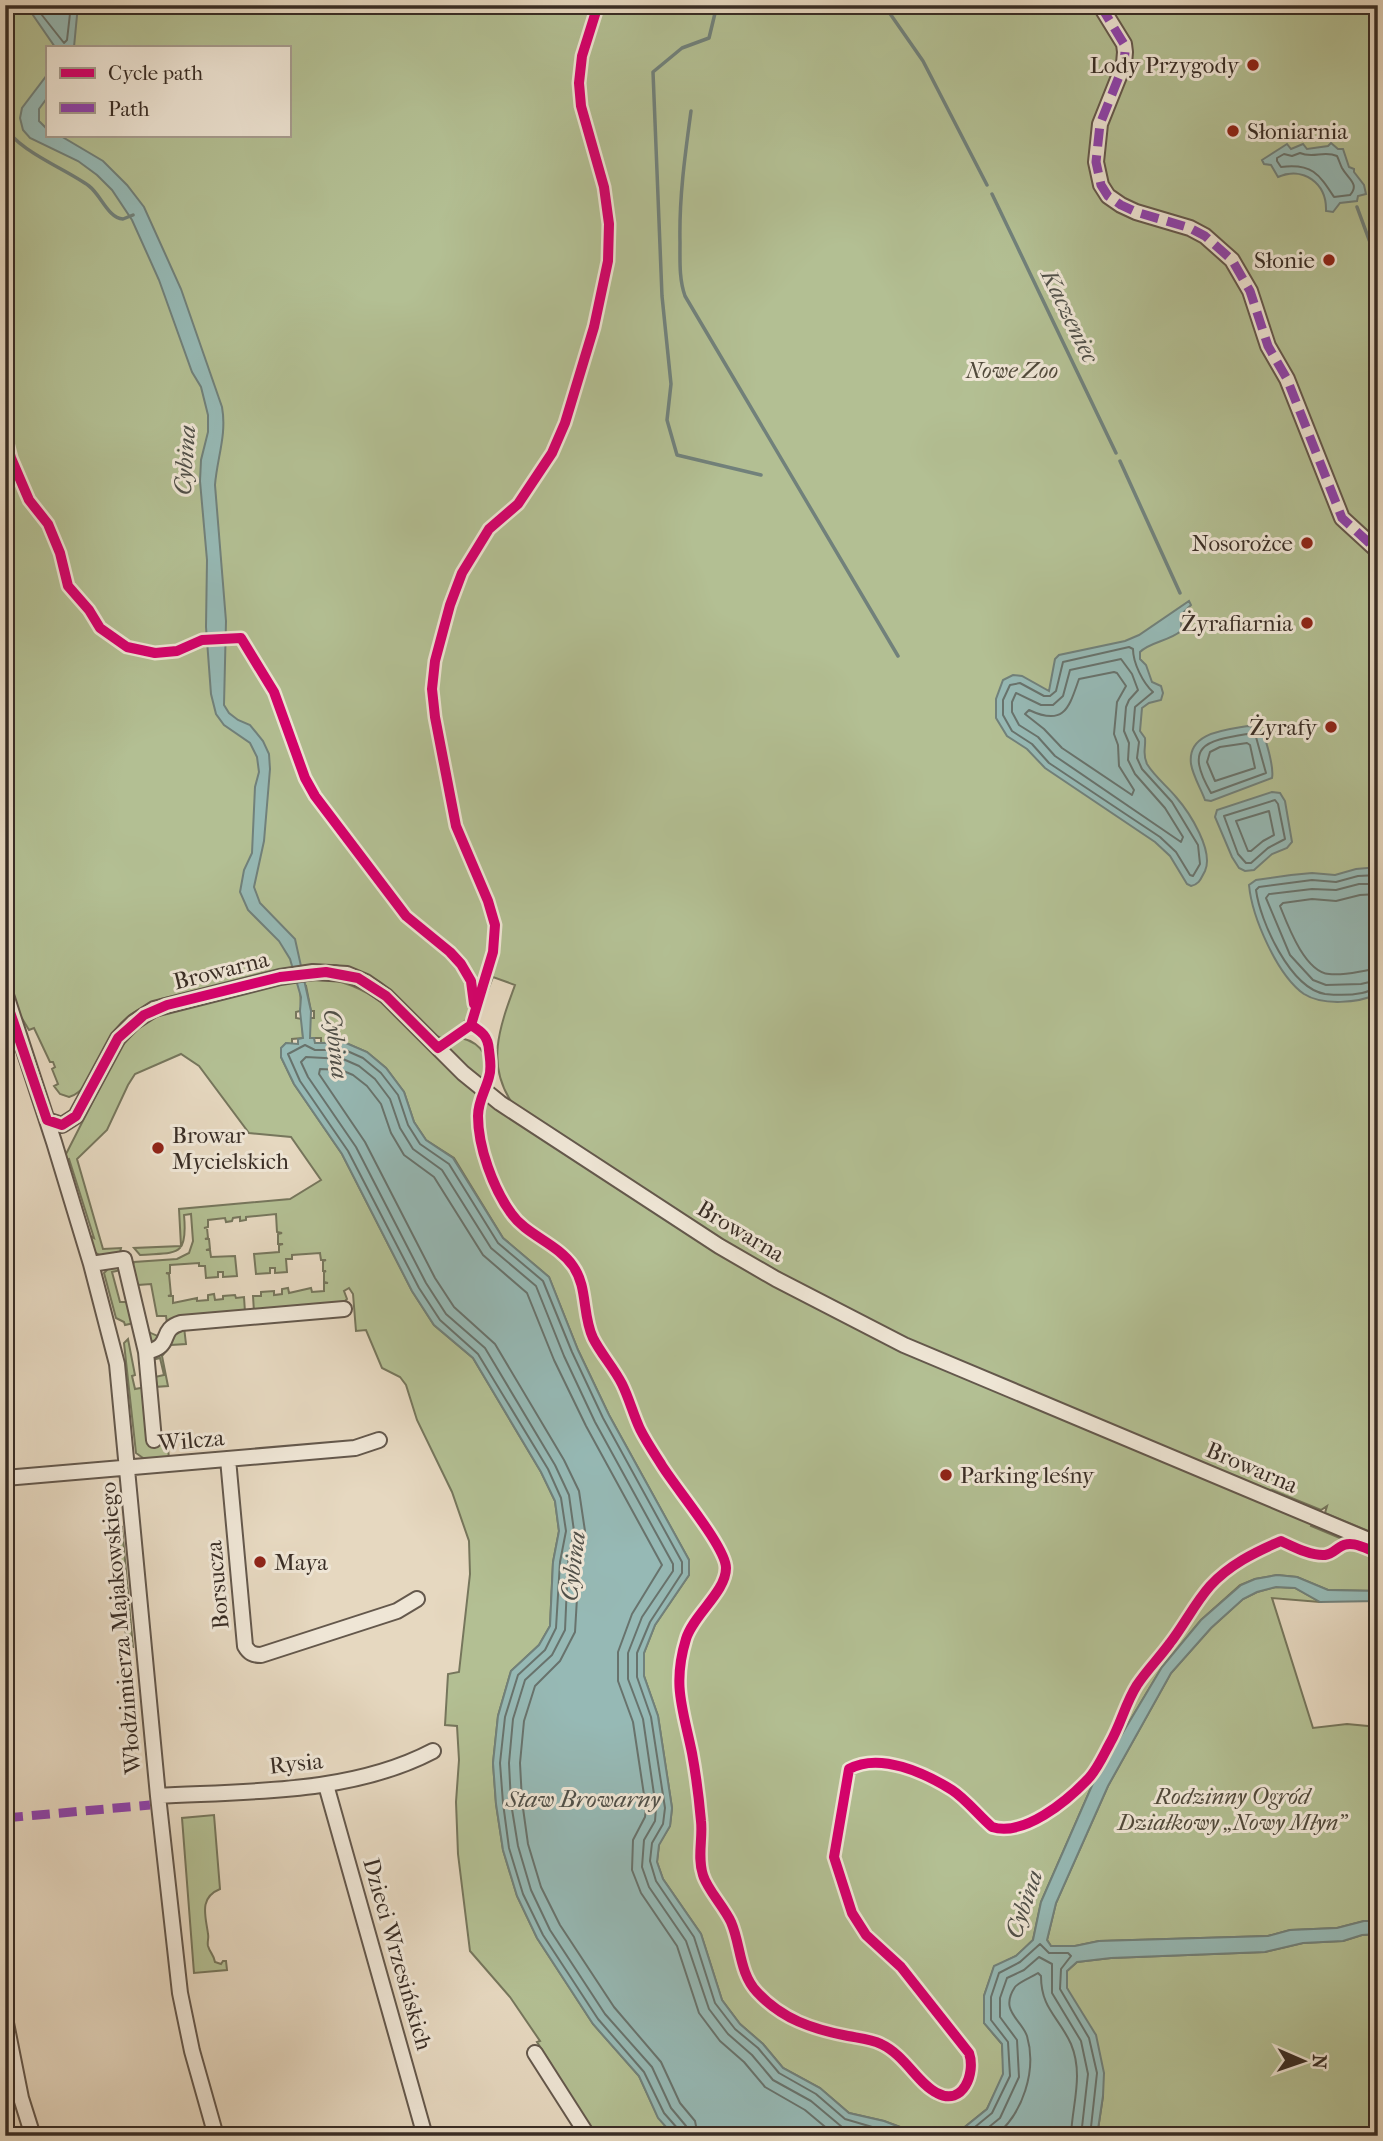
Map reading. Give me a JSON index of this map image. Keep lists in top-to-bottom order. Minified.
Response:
{"streets":{"street":["Browarna","Wilcza","Borsucza","Włodzimierza Majakowskiego","Rysia","Dzieci Wrzesińskich"]},"crossings":[["Browarna","Włodzimierza Majakowskiego"],["Wilcza","Borsucza"],["Wilcza","Włodzimierza Majakowskiego"],["Włodzimierza Majakowskiego","Rysia"],["Rysia","Dzieci Wrzesińskich"]],"water":["Kaczeniec","Cybina","Staw Browarny"],"parks":["Nowe Zoo","Rodzinny Ogród Działkowy „Nowy Młyn”"],"places":["Lody Przygody","Słoniarnia","Słonie","Nosorożce","Żyrafiarnia","Żyrafy","Browar Mycielskich","Parking leśny","Maya"],"legend":["Cycle path","Path"],"north":"right"}
